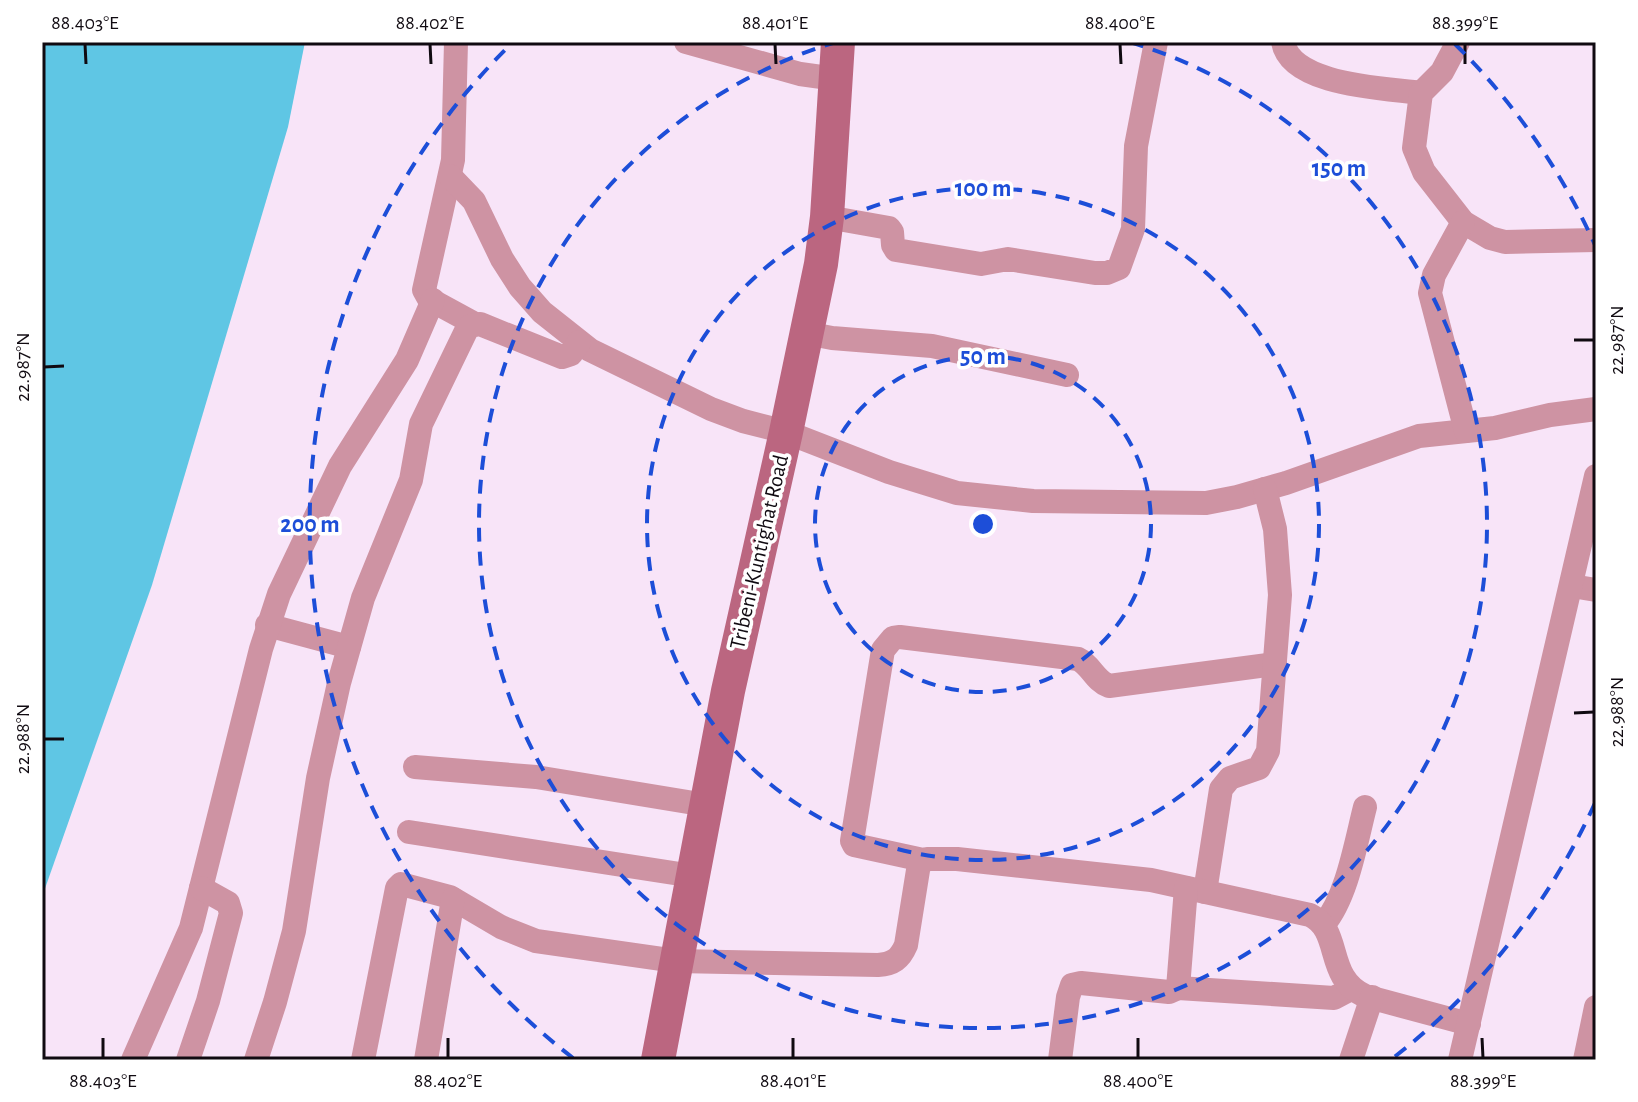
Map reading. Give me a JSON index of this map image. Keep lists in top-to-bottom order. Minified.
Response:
{"streets":{"main road":["Tribeni-Kuntighat Road"]},"coordinates":["88.403°E","88.402°E","88.401°E","88.400°E","88.399°E","22.987°N","22.988°N"],"rings":["150 m","100 m","50 m","200 m"]}
